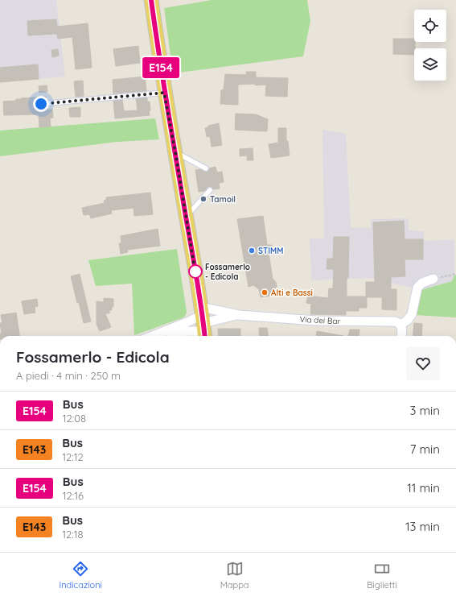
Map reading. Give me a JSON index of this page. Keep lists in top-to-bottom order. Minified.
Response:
{"streets":{"street":["Via dei Bar"]},"places":["Tamoil","STIMM","Fossamerlo - Edicola","Alti e Bassi"],"lines":["bus line E154"],"page":{"on_map":"E154","heading":["Fossamerlo - Edicola","A piedi · 4 min · 250 m"],"list":[{"mark":"E154","name":"Bus","note":"12:08","value":"3 min"},{"mark":"E143","name":"Bus","note":"12:12","value":"7 min"},{"mark":"E154","name":"Bus","note":"12:16","value":"11 min"},{"mark":"E143","name":"Bus","note":"12:18","value":"13 min"}],"tabs":["Indicazioni","Mappa","Biglietti"]}}
